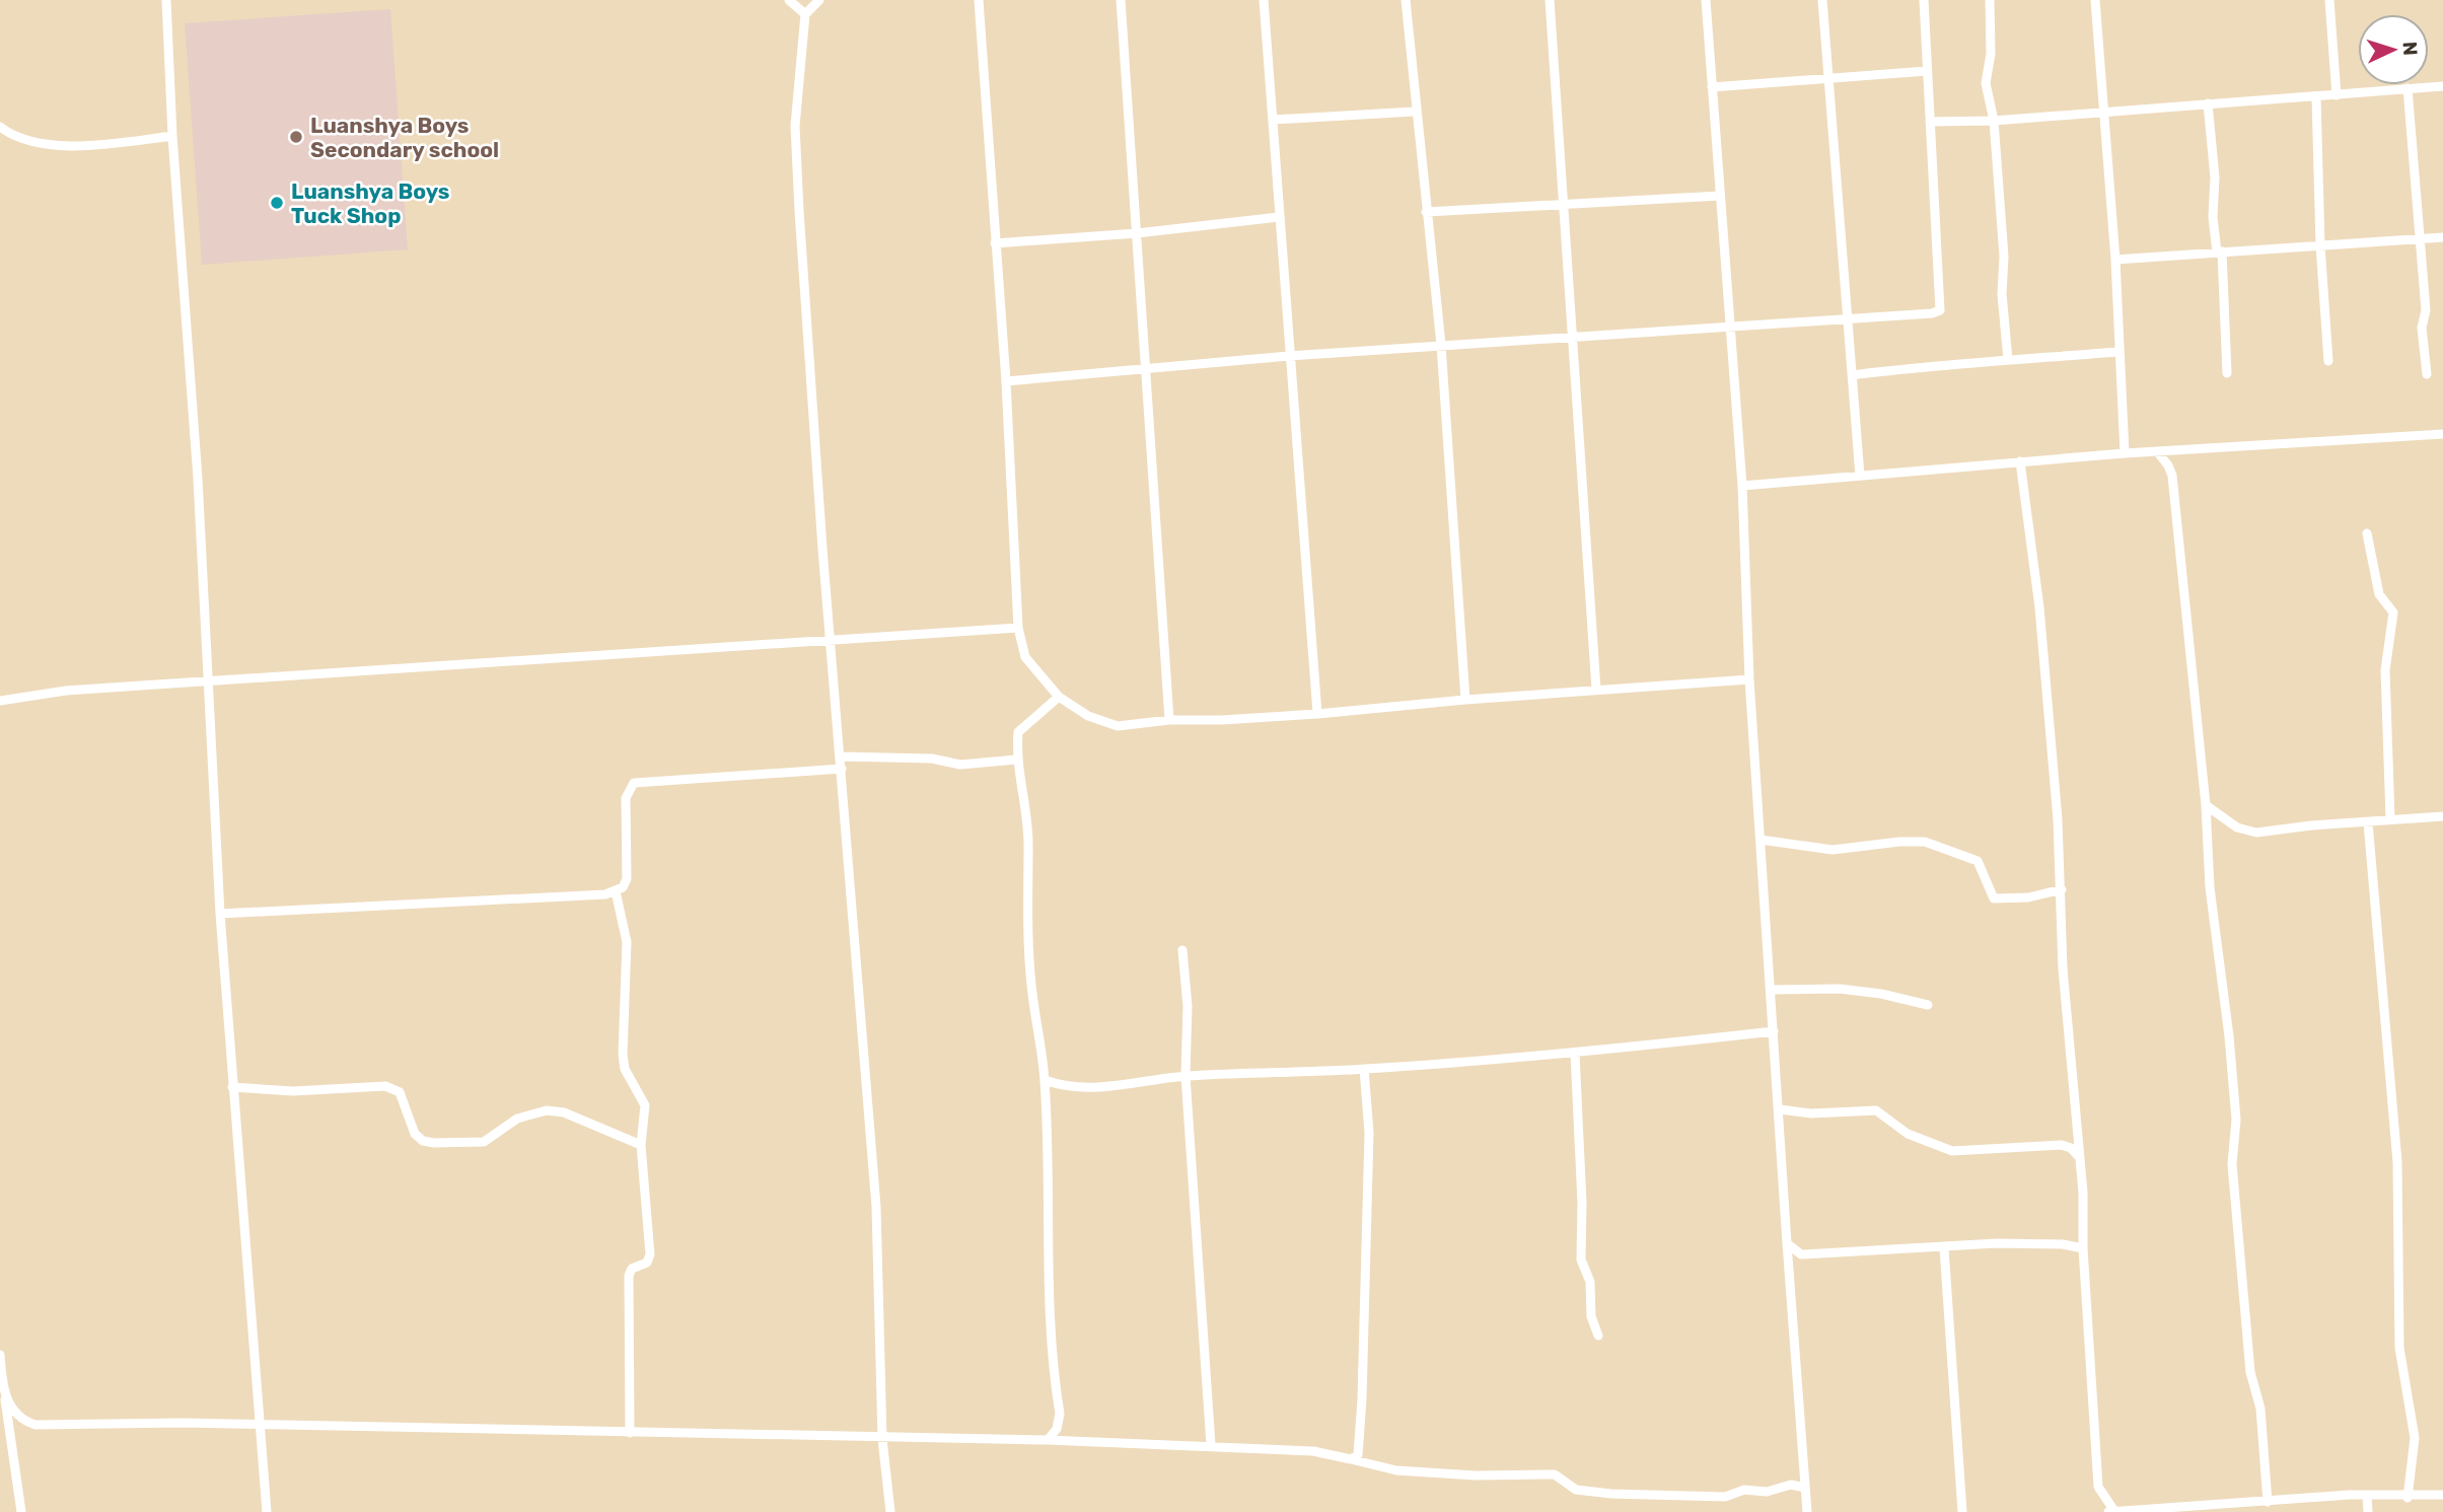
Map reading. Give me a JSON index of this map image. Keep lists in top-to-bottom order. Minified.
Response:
{"places":["Luanshya Boys Secondary school","Luanshya Boys Tuck Shop"],"north":"right"}
